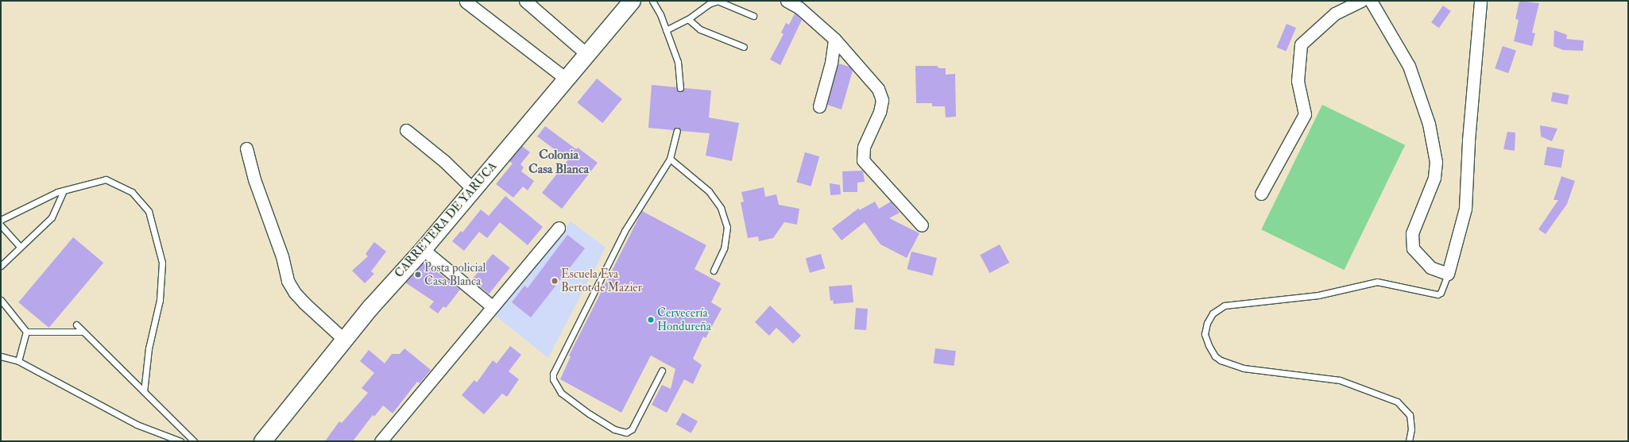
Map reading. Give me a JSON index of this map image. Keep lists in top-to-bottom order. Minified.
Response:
{"streets":{"street":["CARRETERA DE YARUCA"]},"districts":["Colonia Casa Blanca"],"places":["Posta policial Casa Blanca","Escuela Eva Bertot de Mazier","Cervecería Hondureña"]}
